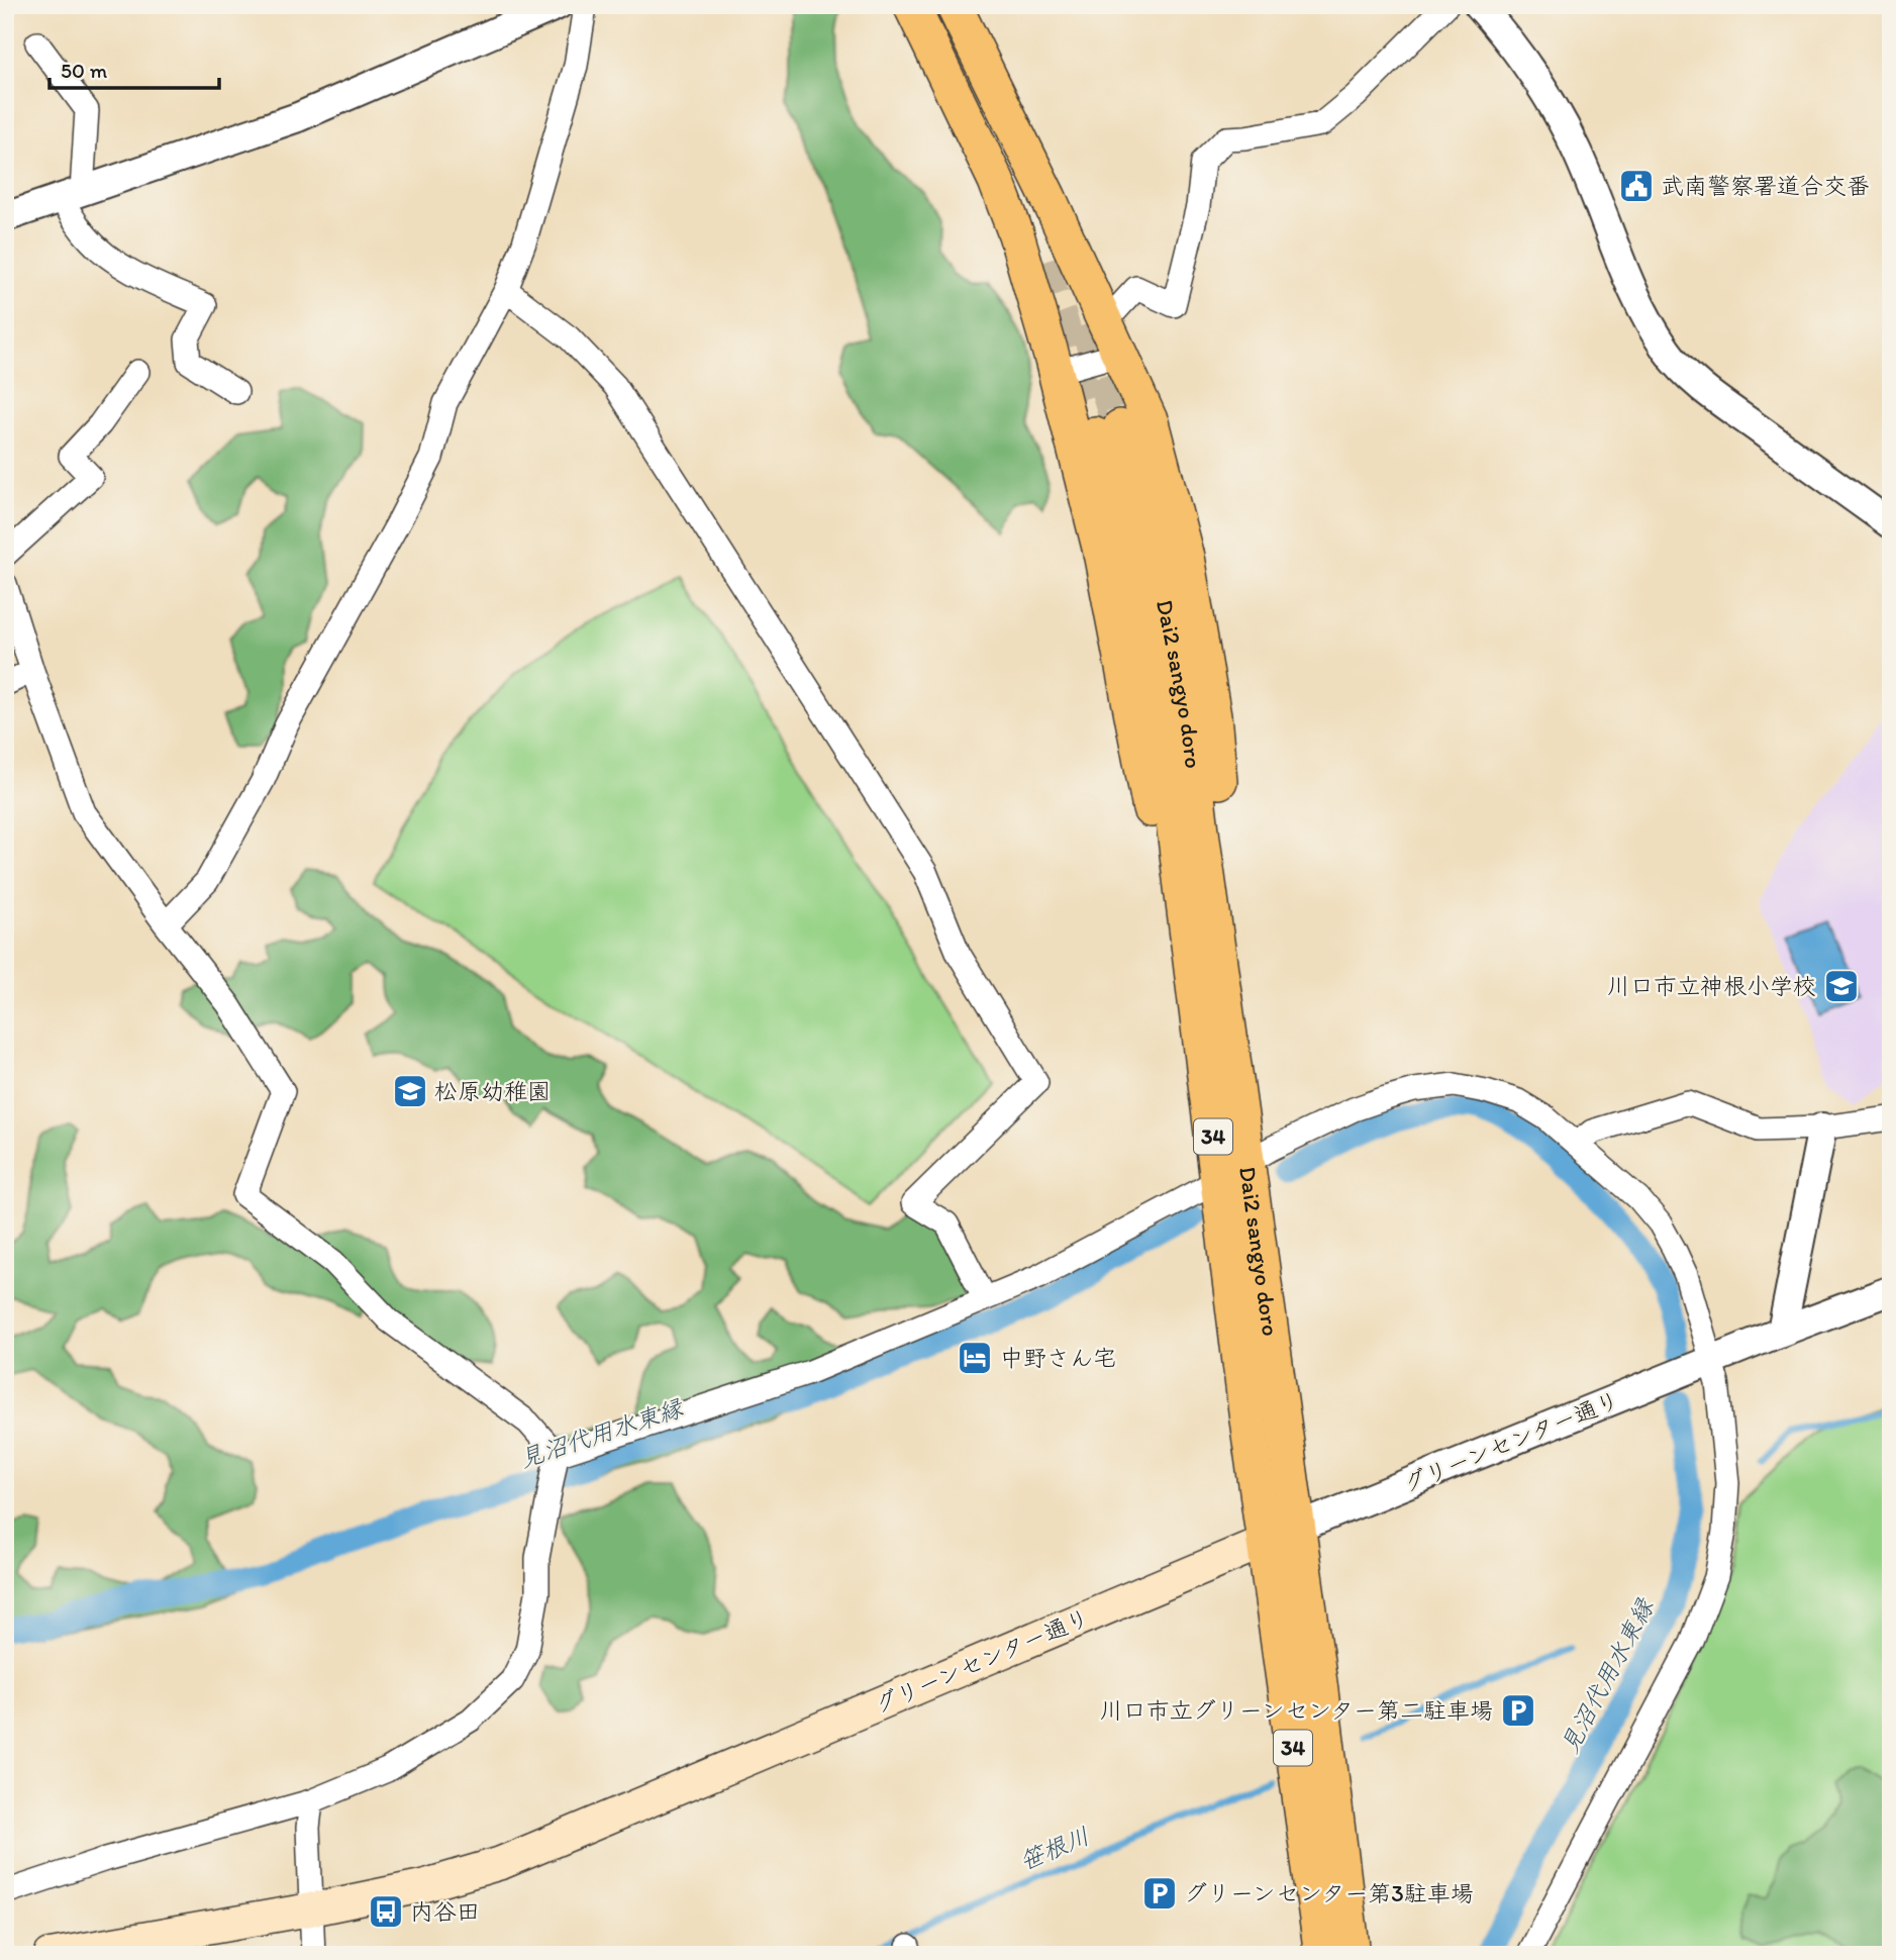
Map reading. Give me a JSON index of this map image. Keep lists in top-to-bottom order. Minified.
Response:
{"streets":{"main road":["Dai2 sangyo doro","34","グリーンセンター通り"]},"crossings":[["Dai2 sangyo doro","グリーンセンター通り"]],"water":["見沼代用水東縁","笹根川"],"places":{"public building":["武南警察署道合交番"],"school or university":["川口市立神根小学校","松原幼稚園"],"hotel":["中野さん宅"],"parking":["川口市立グリーンセンター第二駐車場","グリーンセンター第3駐車場"],"bus stop":["内谷田"]},"scale_bar":"50 m"}
